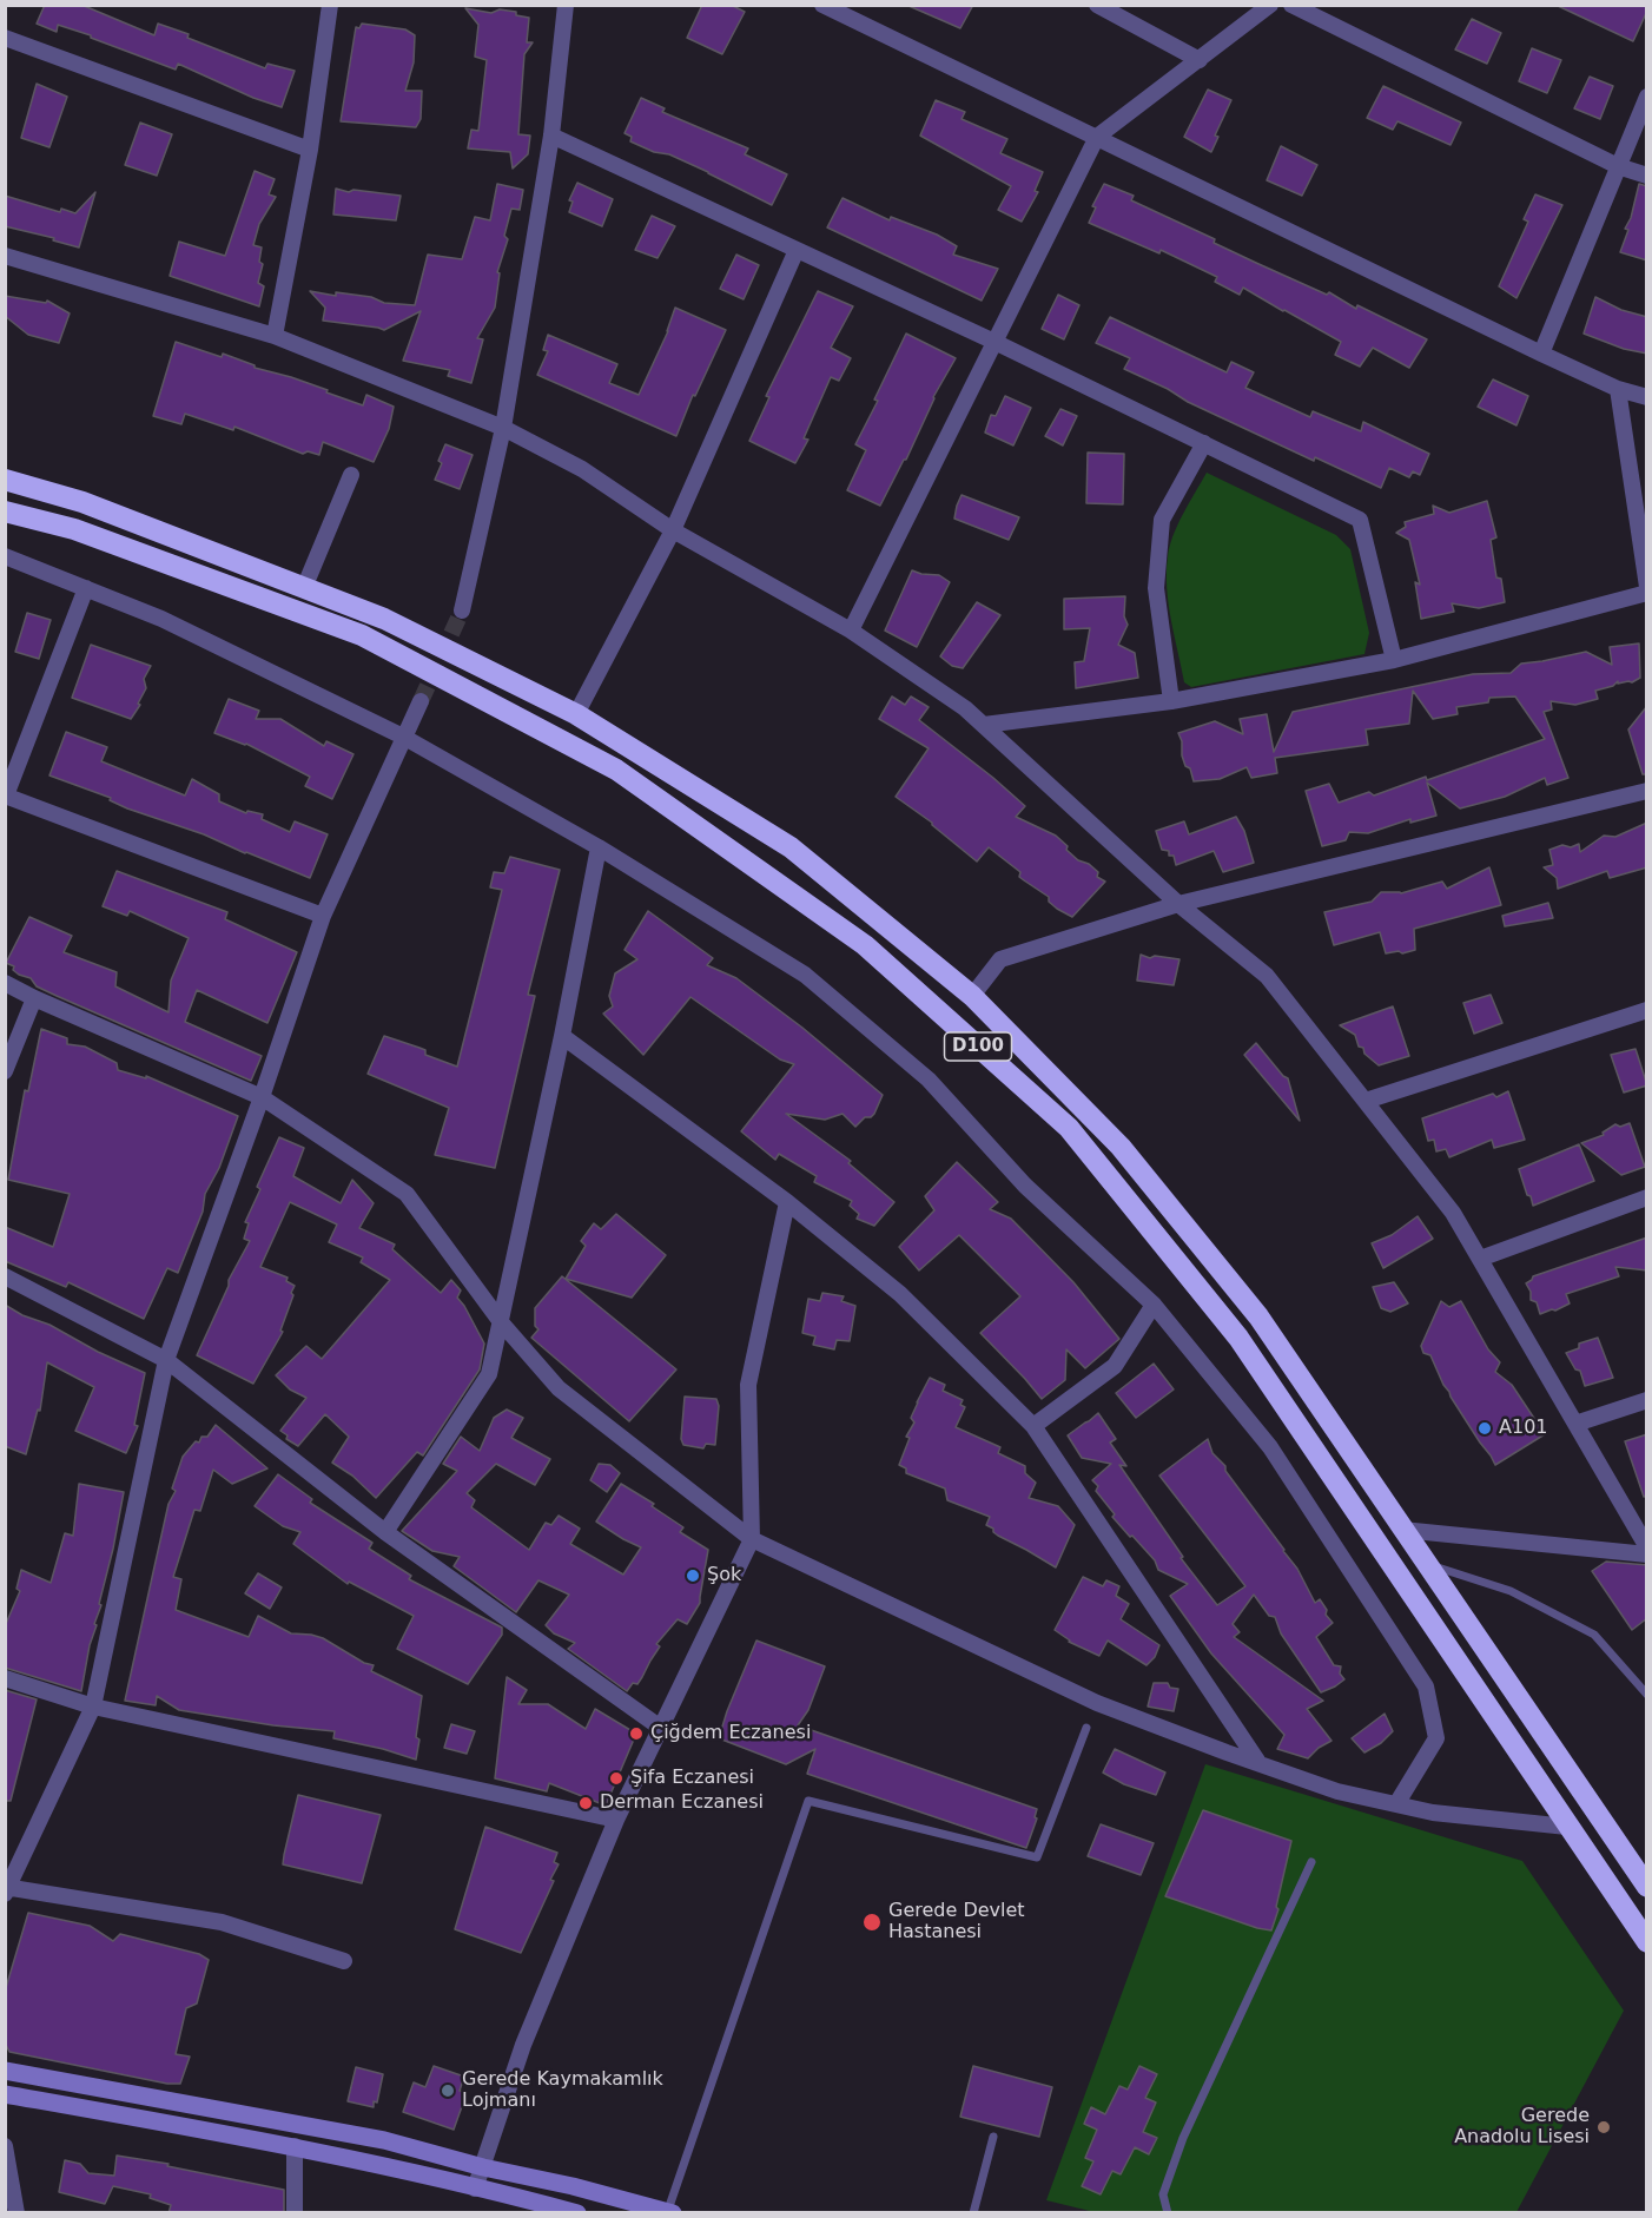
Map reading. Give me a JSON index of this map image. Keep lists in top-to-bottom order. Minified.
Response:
{"streets":{"highway":["D100"]},"places":["A101","Şok","Çiğdem Eczanesi","Şifa Eczanesi","Derman Eczanesi","Gerede Devlet Hastanesi","Gerede Kaymakamlık Lojmanı","Gerede Anadolu Lisesi"]}
